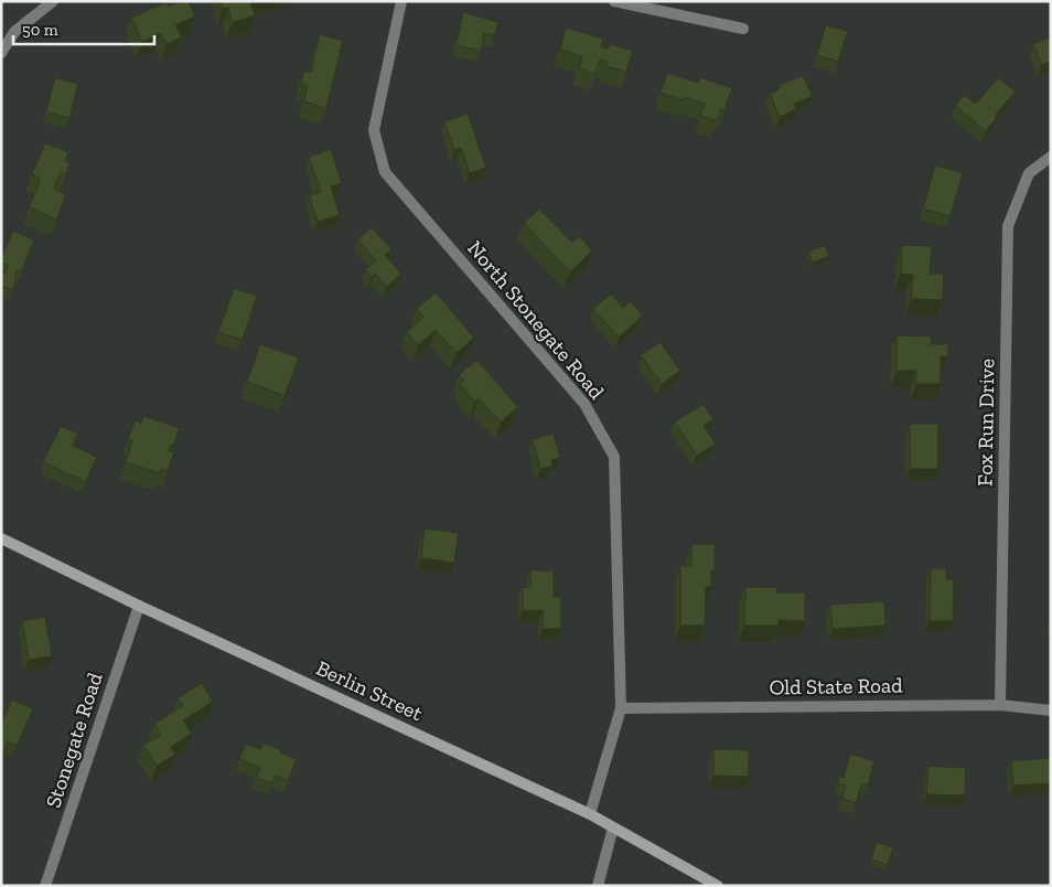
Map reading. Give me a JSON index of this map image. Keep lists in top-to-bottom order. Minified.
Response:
{"streets":{"main road":["Berlin Street"],"street":["North Stonegate Road","Fox Run Drive","Old State Road","Stonegate Road"]},"crossings":[["North Stonegate Road","Old State Road"],["North Stonegate Road","Berlin Street"],["Fox Run Drive","Old State Road"],["Berlin Street","Stonegate Road"]],"scale_bar":"50 m"}
